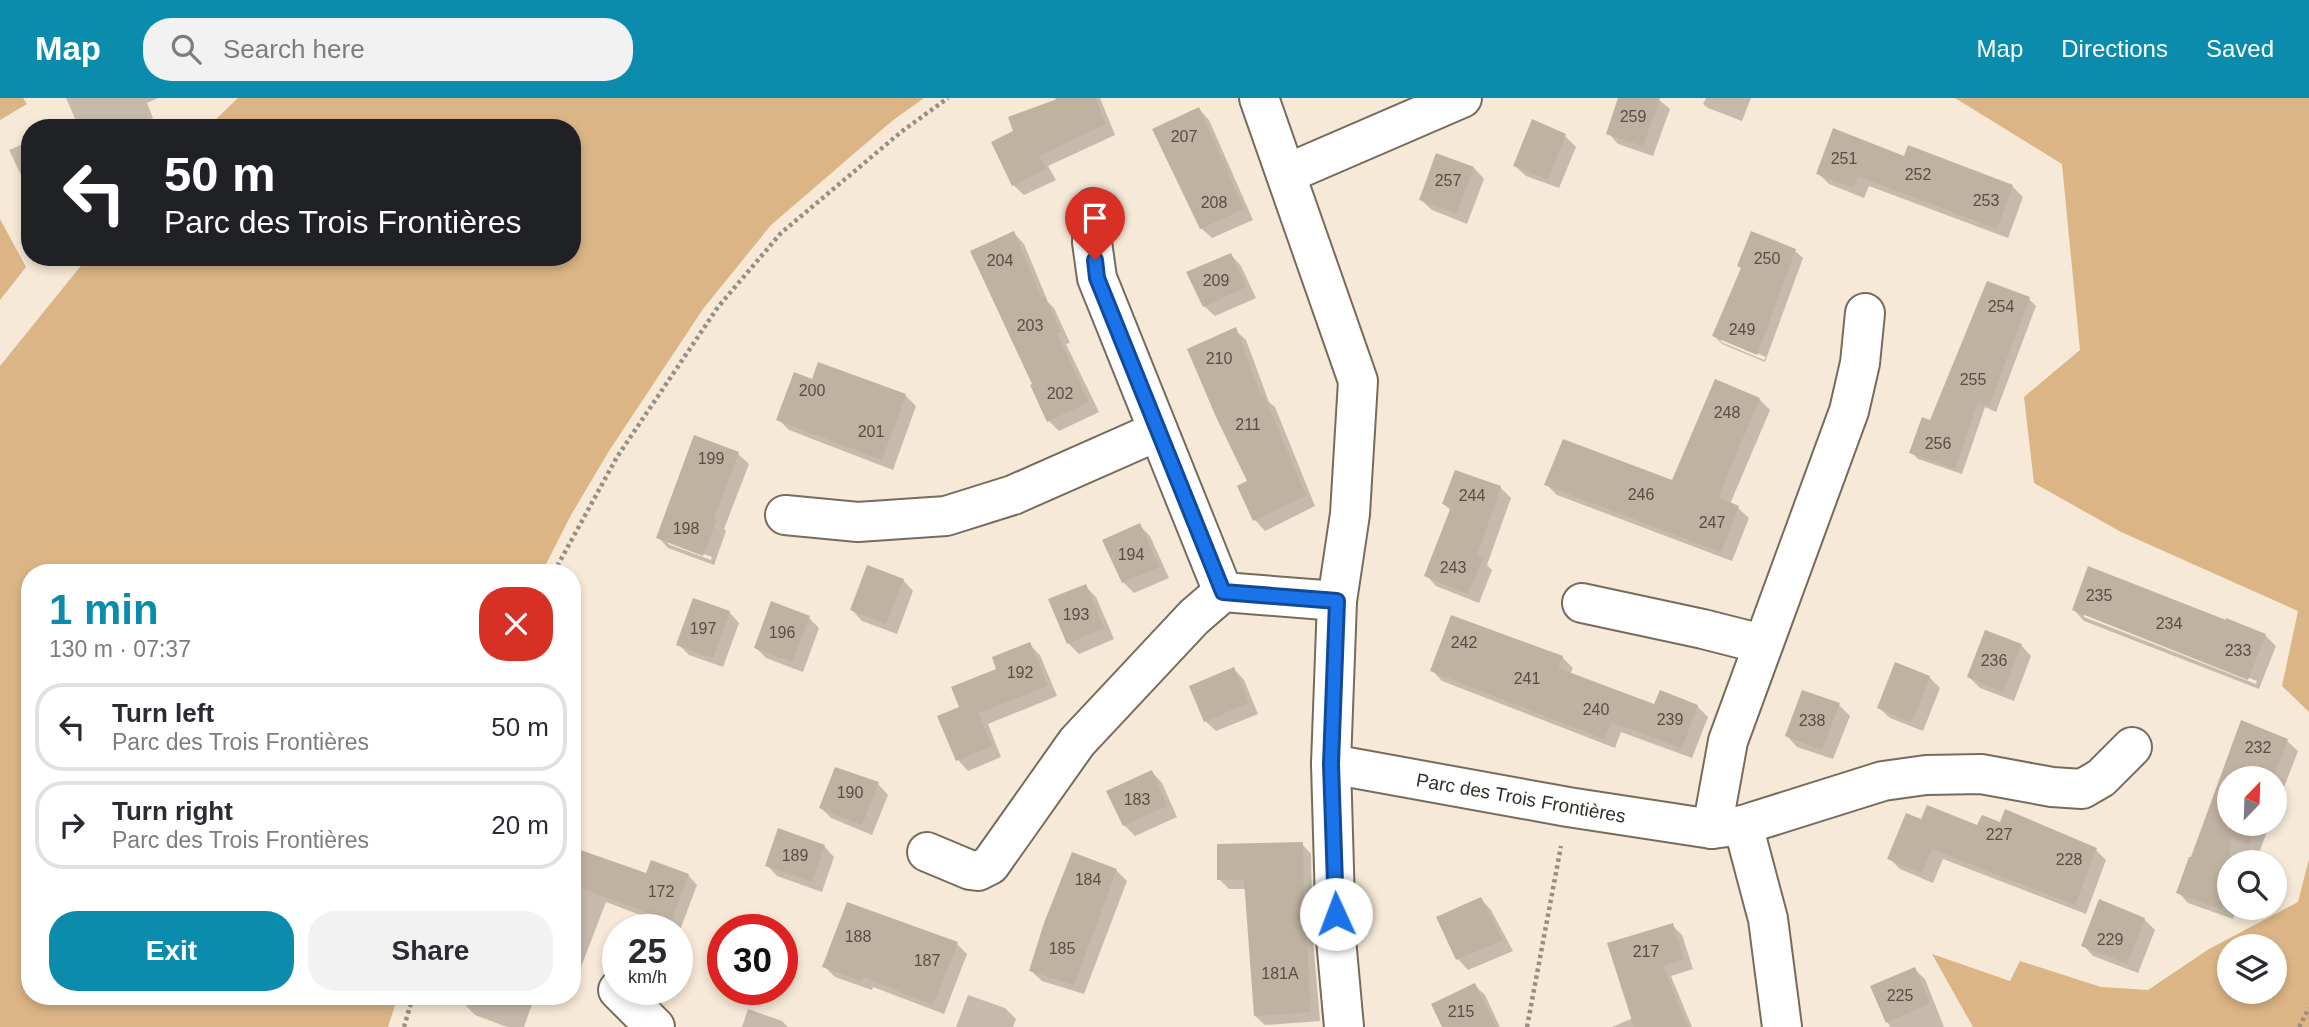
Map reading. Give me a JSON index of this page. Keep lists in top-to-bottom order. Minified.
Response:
{"streets":{"street":["Parc des Trois Frontières"]},"house_numbers":["259","207","251","252","257","253","208","250","204","209","254","203","249","210","255","200","202","248","211","201","256","199","246","244","247","198","194","243","235","193","234","197","196","242","233","236","192","241","240","239","238","232","190","183","227","189","228","184","172","188","229","185","217","187","181A","225","215"],"north":"top right","page":{"header":"Map","search":"Search here","nav":["Map","Directions","Saved"],"turn":["50 m","Parc des Trois Frontières"],"heading":["1 min","130 m · 07:37"],"list":[{"name":"Turn left","note":"Parc des Trois Frontières","value":"50 m"},{"name":"Turn right","note":"Parc des Trois Frontières","value":"20 m"}],"buttons":["Exit","Share"],"speed":"25 km/h","limit":"30"}}
